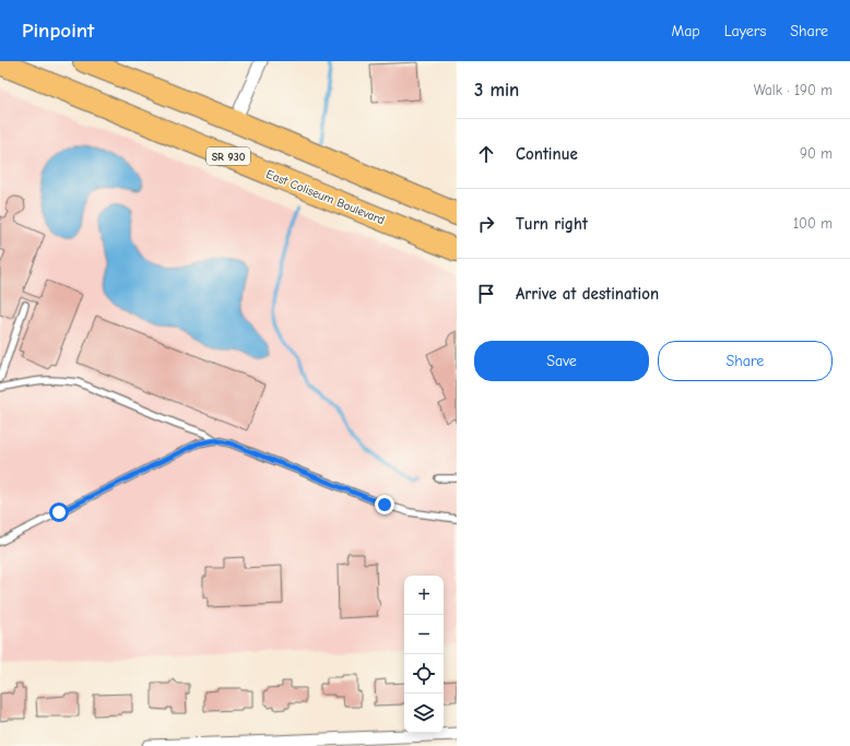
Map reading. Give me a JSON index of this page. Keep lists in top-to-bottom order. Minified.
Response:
{"streets":{"highway":["SR 930","East Coliseum Boulevard"]},"page":{"header":"Pinpoint","nav":["Map","Layers","Share"],"heading":["3 min","Walk · 190 m"],"list":[["Continue","90 m"],["Turn right","100 m"],"Arrive at destination"],"buttons":["Save","Share"],"map_buttons":["+","−"]}}
